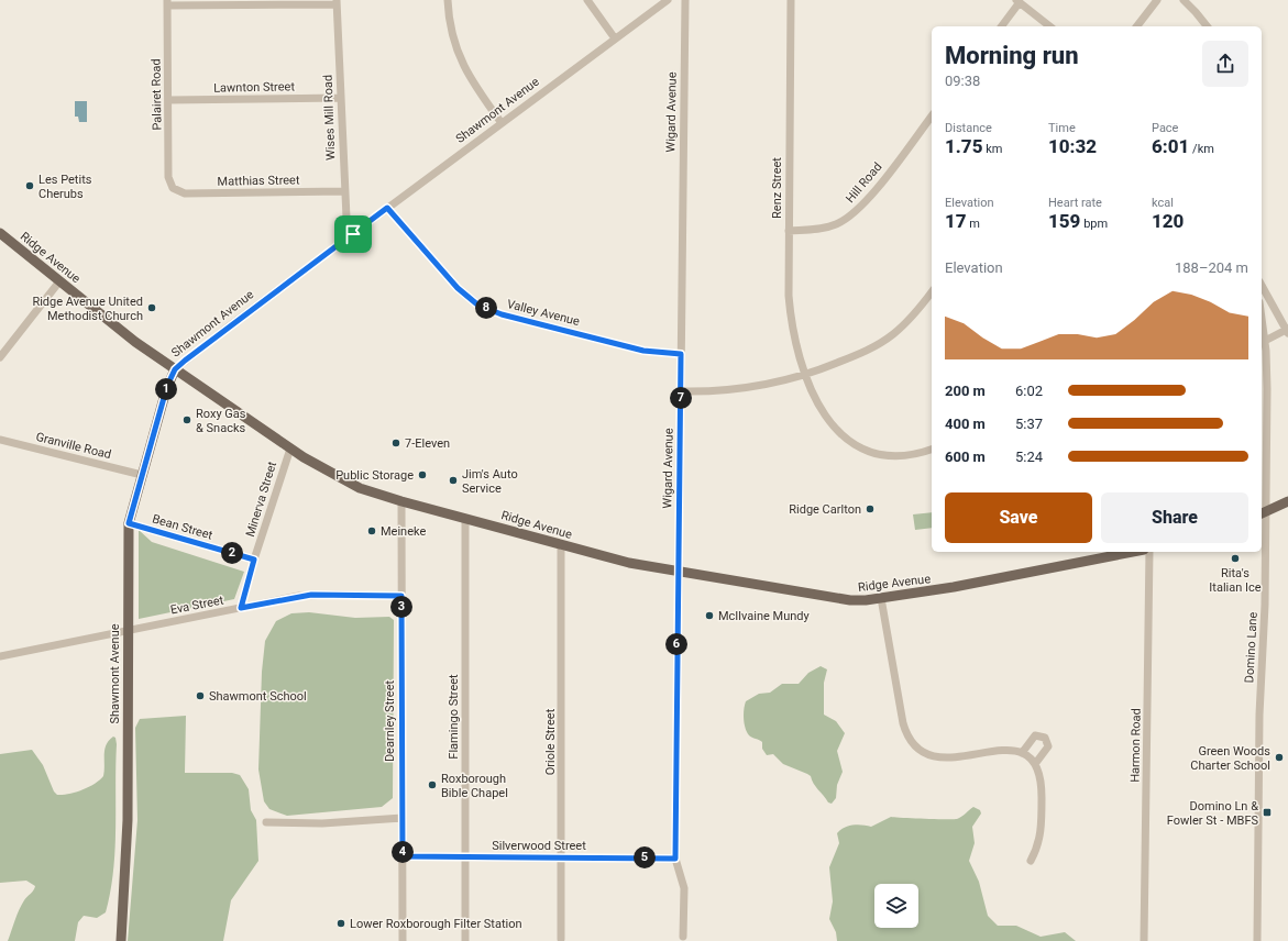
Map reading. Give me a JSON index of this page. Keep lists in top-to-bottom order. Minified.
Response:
{"streets":{"main road":["Shawmont Avenue","Ridge Avenue"],"street":["Lawnton Street","Palairet Road","Wigard Avenue","Wises Mill Road","Matthias Street","Hill Road","Renz Street","Valley Avenue","Granville Road","Minerva Street","Bean Street","Eva Street","Domino Lane","Flamingo Street","Dearnley Street","Oriole Street","Harmon Road","Silverwood Street"]},"crossings":[["Lawnton Street","Palairet Road"],["Lawnton Street","Wises Mill Road"],["Palairet Road","Matthias Street"],["Shawmont Avenue","Wises Mill Road"],["Shawmont Avenue","Ridge Avenue"],["Shawmont Avenue","Valley Avenue"],["Shawmont Avenue","Granville Road"],["Shawmont Avenue","Bean Street"],["Shawmont Avenue","Eva Street"],["Wigard Avenue","Ridge Avenue"],["Wigard Avenue","Valley Avenue"],["Wigard Avenue","Silverwood Street"],["Wises Mill Road","Matthias Street"],["Hill Road","Renz Street"],["Ridge Avenue","Minerva Street"],["Ridge Avenue","Flamingo Street"],["Ridge Avenue","Dearnley Street"],["Ridge Avenue","Oriole Street"],["Minerva Street","Bean Street"],["Minerva Street","Eva Street"],["Eva Street","Dearnley Street"],["Flamingo Street","Silverwood Street"],["Dearnley Street","Silverwood Street"],["Oriole Street","Silverwood Street"]],"places":{"other":["Les Petits Cherubs","Ridge Avenue United Methodist Church","Roxy Gas & Snacks","7-Eleven","Public Storage","Jim's Auto Service","Ridge Carlton","Meineke","Rita's Italian Ice","McIlvaine Mundy","Shawmont School","Green Woods Charter School","Roxborough Bible Chapel","Lower Roxborough Filter Station"],"transit":["Domino Ln & Fowler St - MBFS"]},"page":{"heading":["Morning run","09:38"],"stats":[["Distance","1.75 km"],["Time","10:32"],["Pace","6:01 /km"],["Elevation","17 m"],["Heart rate","159 bpm"],["kcal","120"]],"chart":["Elevation","188–204 m"],"pins":["8","1","7","2","3","6","4","5"],"list":[{"name":"200 m","note":"6:02"},{"name":"400 m","note":"5:37"},{"name":"600 m","note":"5:24"}],"buttons":["Save","Share"]}}
